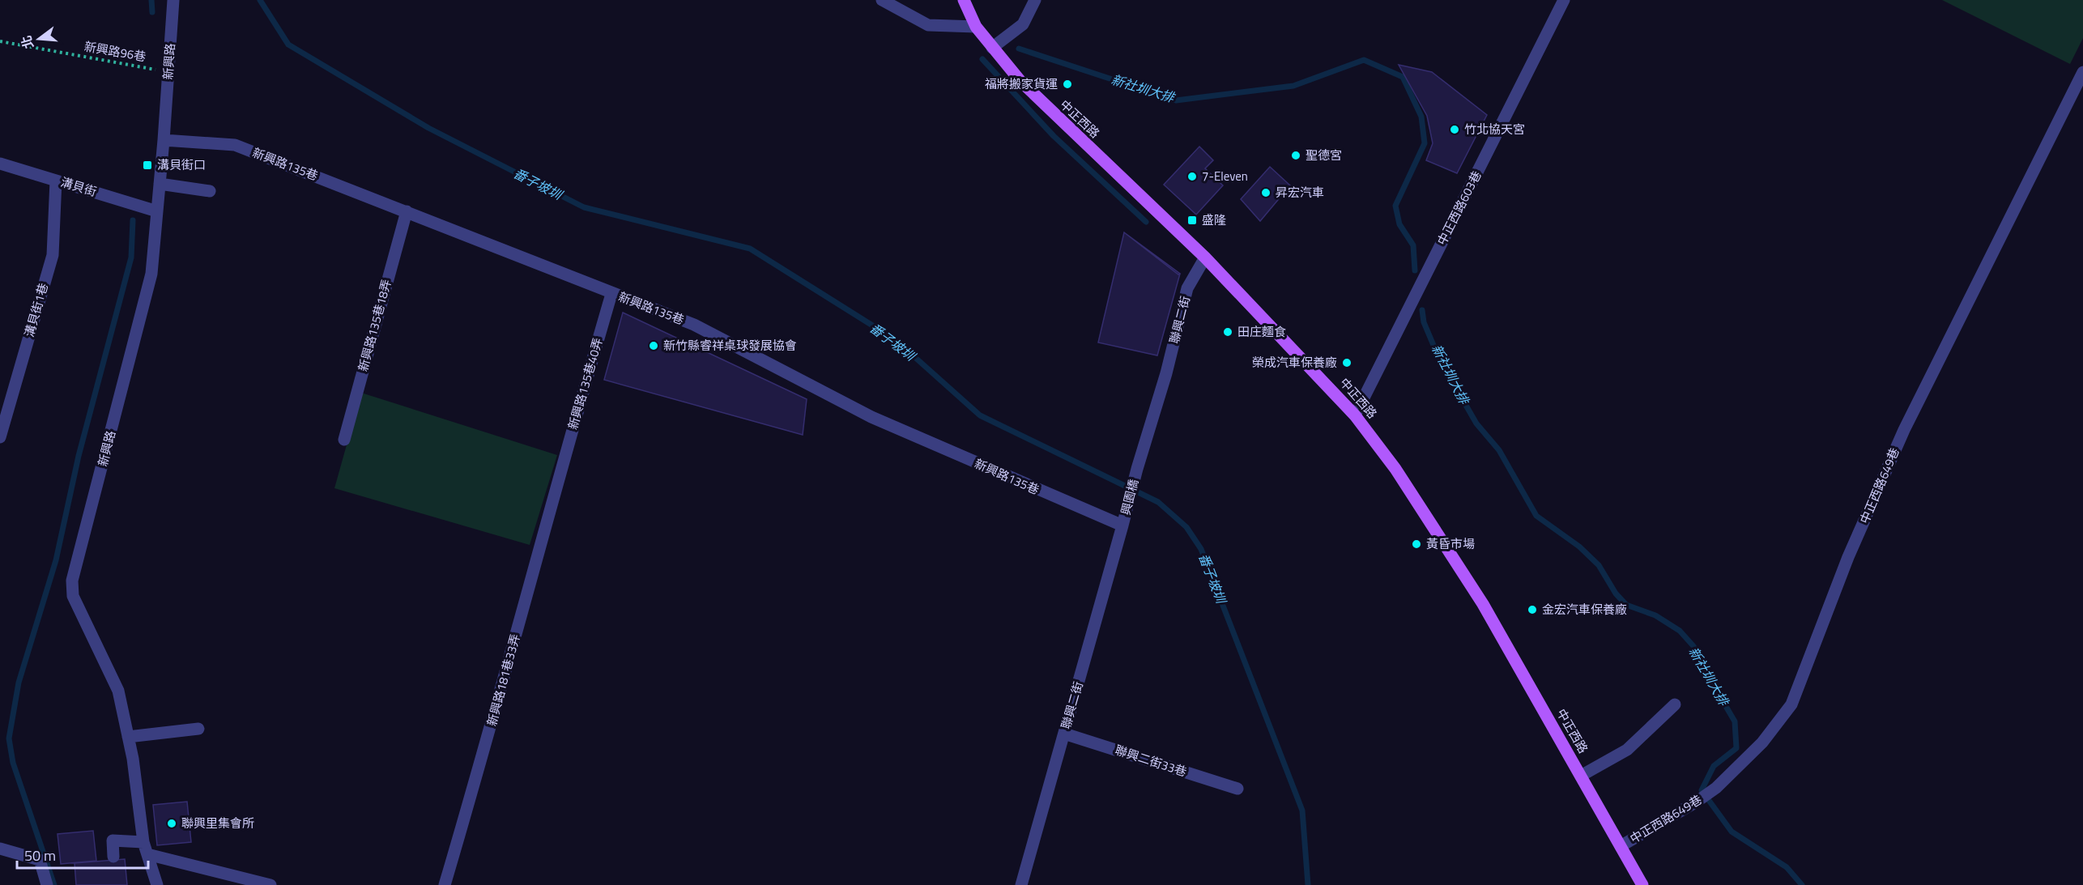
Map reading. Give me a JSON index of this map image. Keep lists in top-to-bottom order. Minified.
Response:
{"streets":{"main road":["中正西路"],"street":["新興路","新興路135巷","溝貝街","中正西路603巷","溝貝街1巷","聯興二街","新興路135巷18弄","新興路135巷40弄","中正西路649巷","興園橋","新興路181巷33弄","聯興二街33巷"],"path":["新興路96巷"]},"crossings":[["新興路96巷","新興路"],["新興路","新興路135巷"],["新興路","溝貝街"],["中正西路","中正西路603巷"],["中正西路","聯興二街"],["中正西路","中正西路649巷"],["新興路135巷","聯興二街"],["新興路135巷","新興路135巷18弄"],["新興路135巷","新興路135巷40弄"],["新興路135巷","興園橋"],["溝貝街","溝貝街1巷"],["聯興二街","興園橋"],["聯興二街","聯興二街33巷"],["新興路135巷40弄","新興路181巷33弄"]],"water":["新社圳大排","番子坡圳"],"places":{"other":["福將搬家貨運","竹北協天宮","聖德宮","7-Eleven","昇宏汽車","田庄麵食","新竹縣睿祥桌球發展協會","榮成汽車保養廠","黃昏市場","金宏汽車保養廠","聯興里集會所"],"transit":["溝貝街口","盛隆"]},"scale_bar":"50 m","north":"left"}
